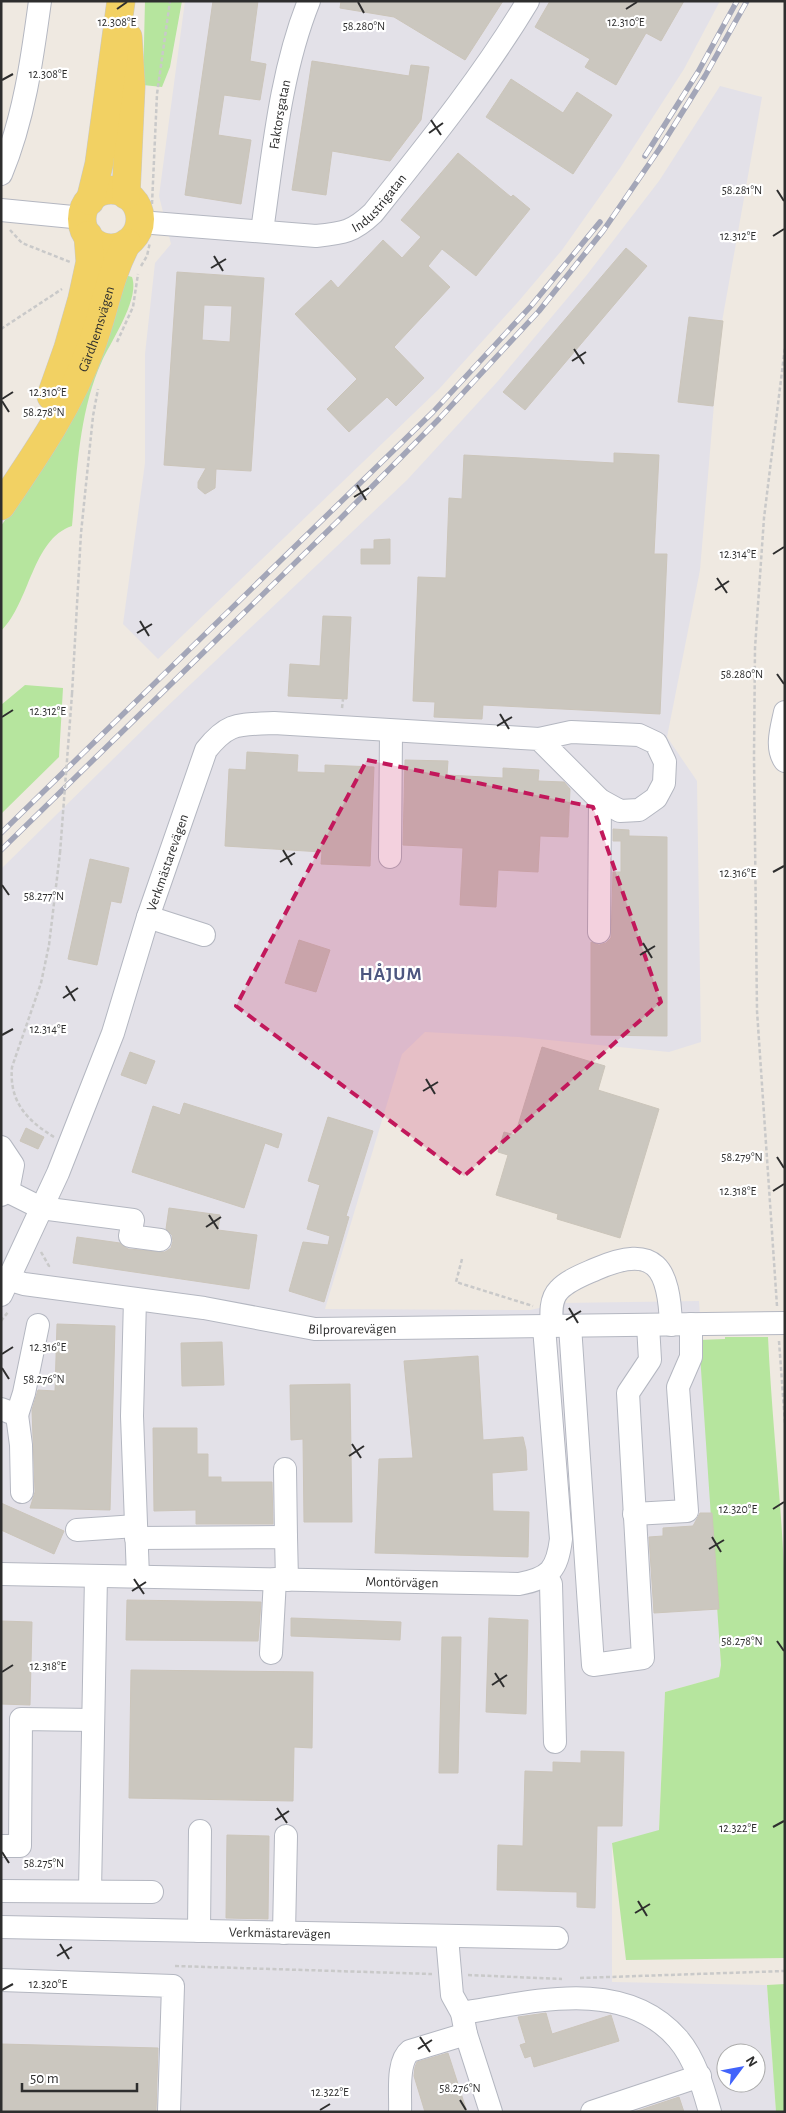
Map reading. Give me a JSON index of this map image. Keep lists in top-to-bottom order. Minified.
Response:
{"streets":{"main road":["Gärdhemsvägen"],"street":["Faktorsgatan","Industrigatan","Verkmästarevägen","Bilprovarevägen","Montörvägen"]},"crossings":[["Faktorsgatan","Industrigatan"],["Industrigatan","Gärdhemsvägen"],["Verkmästarevägen","Bilprovarevägen"]],"districts":["HÅJUM"],"scale_bar":"50 m","north":"top right","coordinates":["12.308°E","12.310°E","58.280°N","58.281°N","12.312°E","58.278°N","12.314°E","12.316°E","58.277°N","58.279°N","12.318°E","58.276°N","12.320°E","12.322°E","58.275°N"]}
